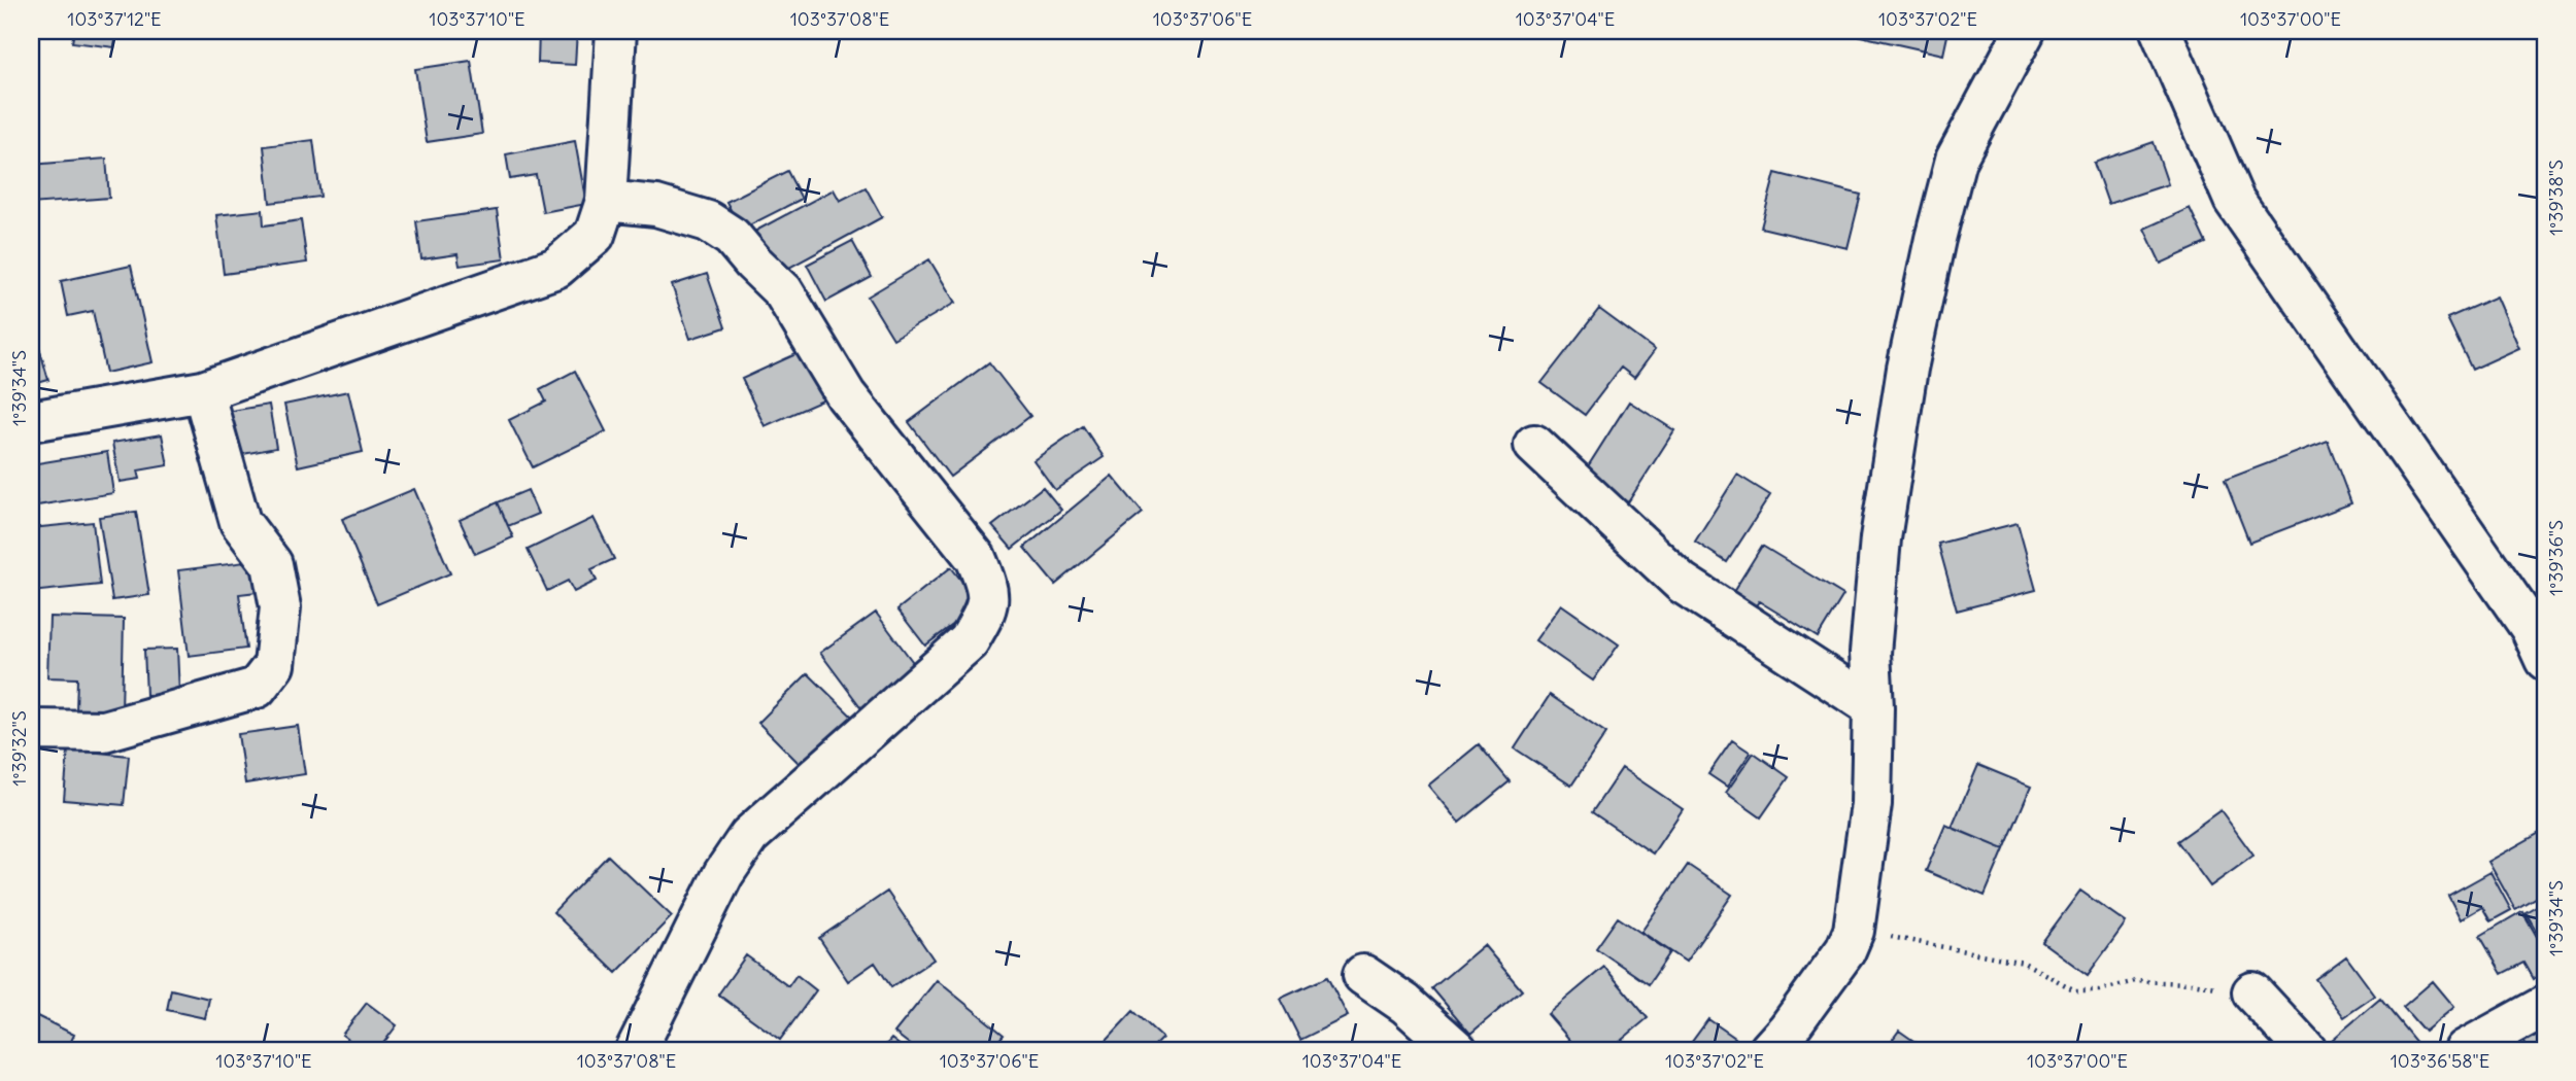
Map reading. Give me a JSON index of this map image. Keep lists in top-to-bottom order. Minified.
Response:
{"coordinates":["103°37'12\"E","103°37'10\"E","103°37'08\"E","103°37'06\"E","103°37'04\"E","103°37'02\"E","103°37'00\"E","1°39'38\"S","1°39'34\"S","1°39'36\"S","1°39'32\"S","103°36'58\"E"]}
